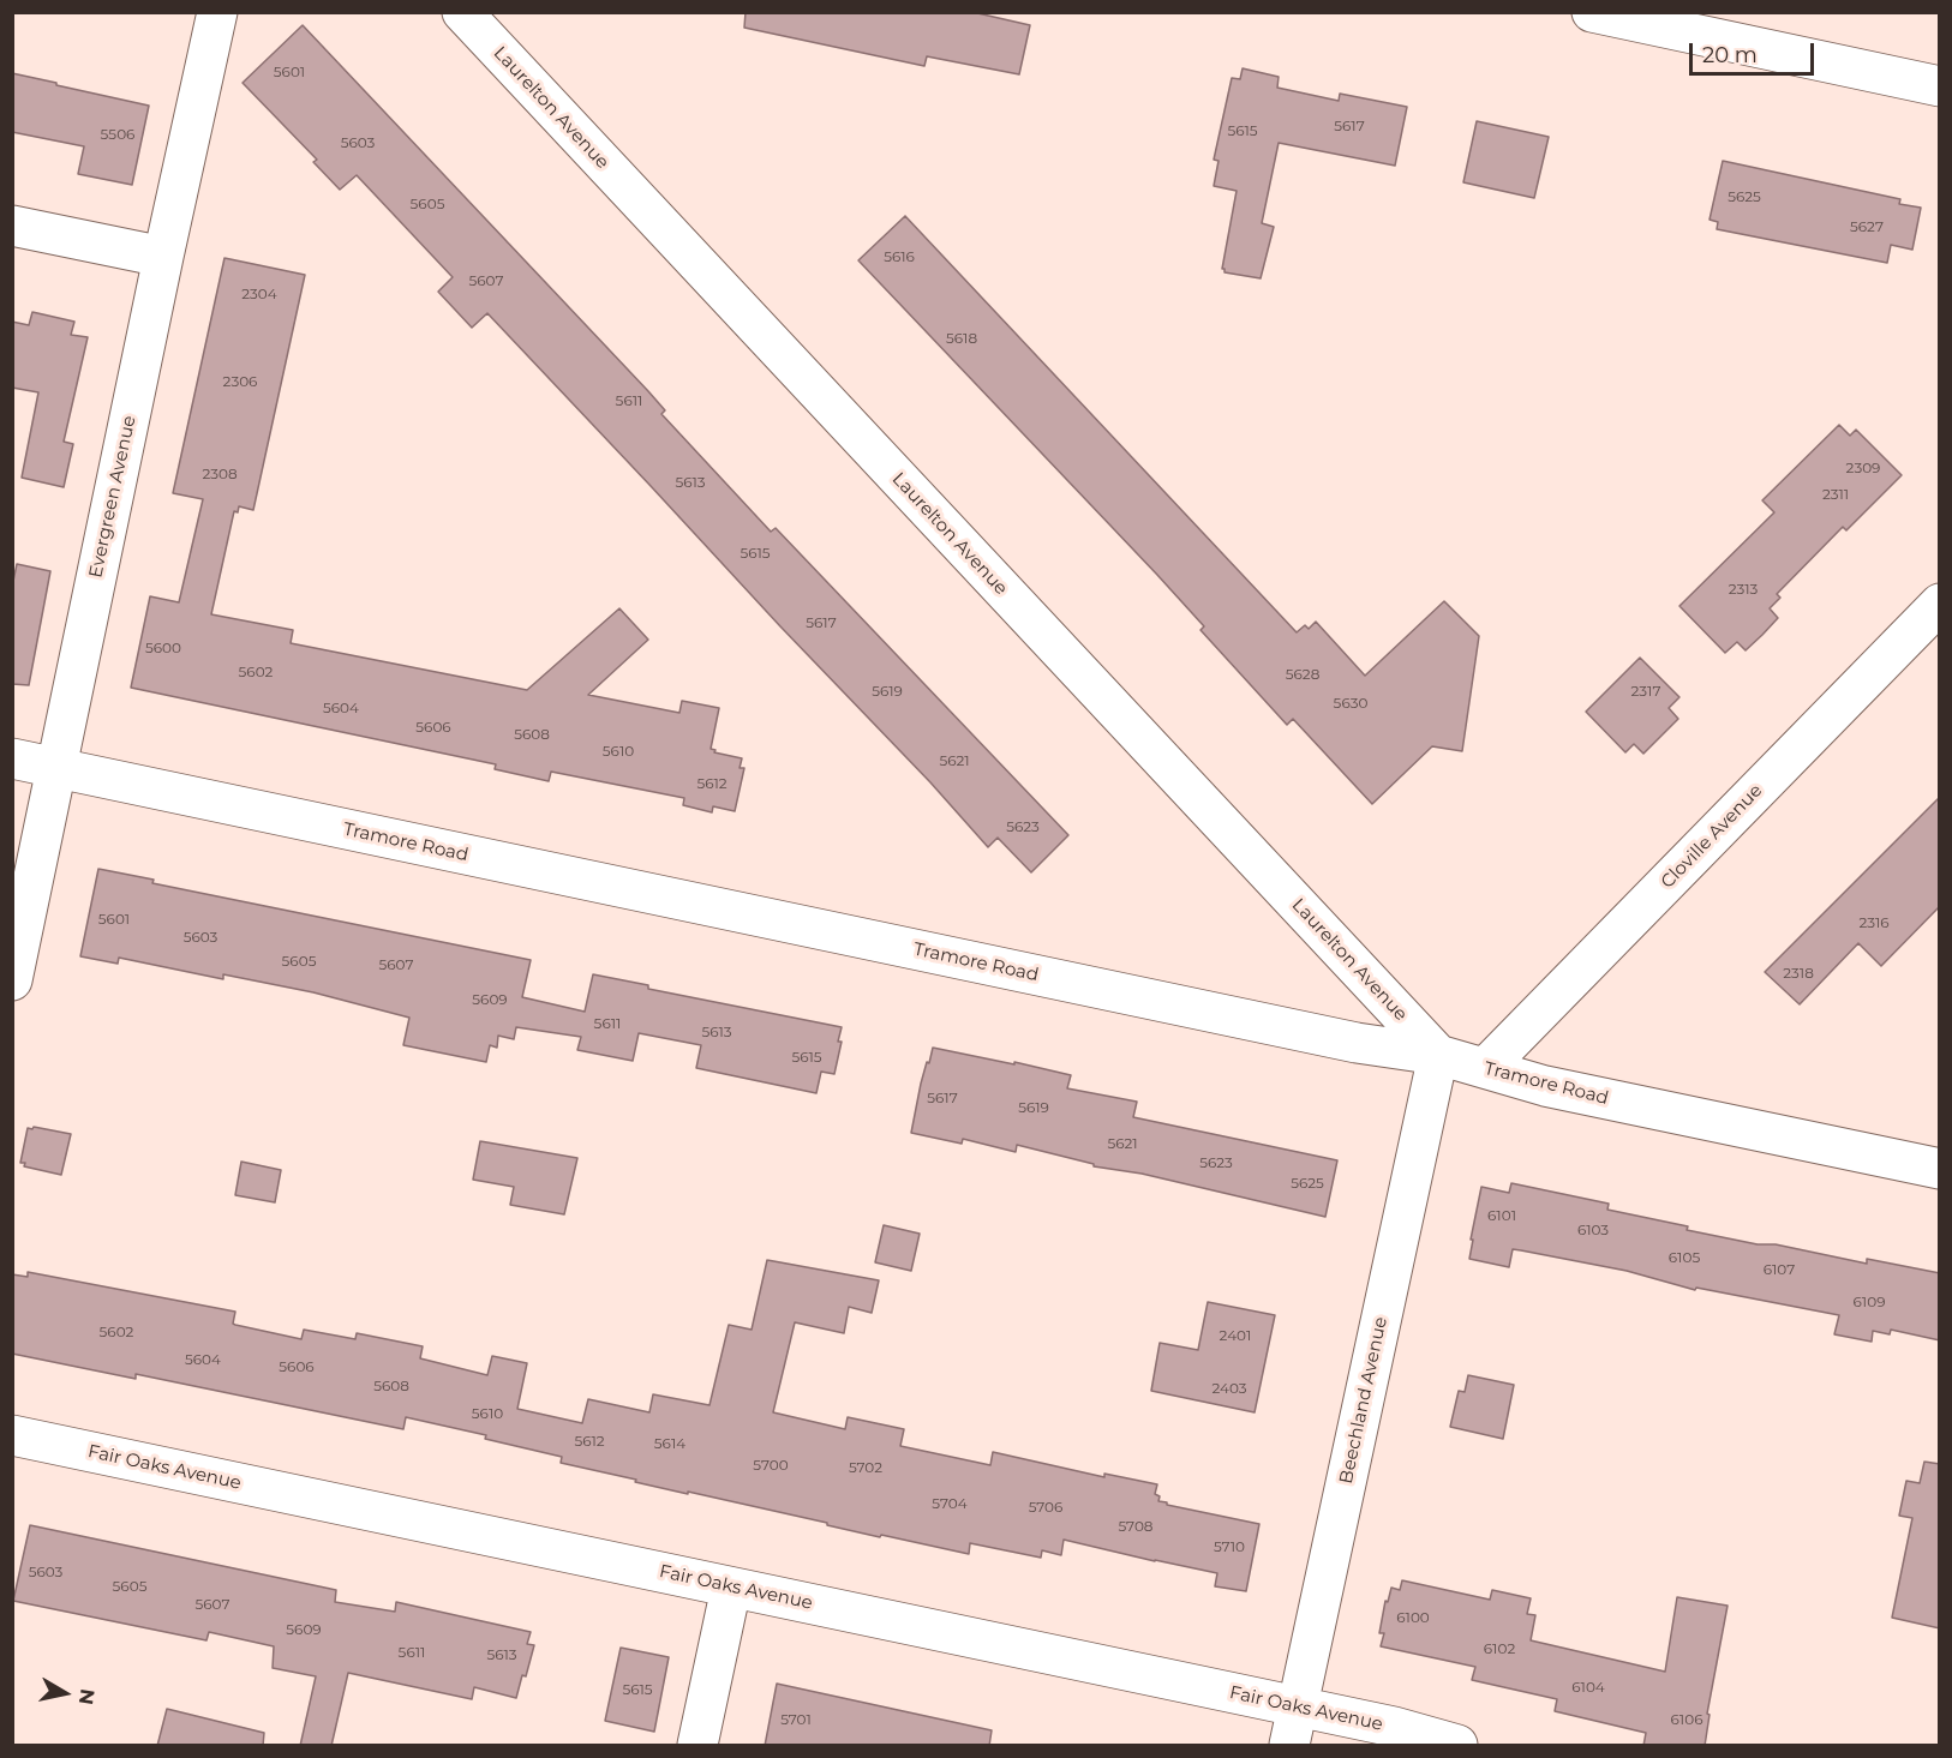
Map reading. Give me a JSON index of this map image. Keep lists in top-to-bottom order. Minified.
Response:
{"streets":{"street":["Laurelton Avenue","Evergreen Avenue","Cloville Avenue","Tramore Road","Beechland Avenue","Fair Oaks Avenue"]},"crossings":[["Laurelton Avenue","Tramore Road"],["Laurelton Avenue","Beechland Avenue"],["Evergreen Avenue","Tramore Road"],["Cloville Avenue","Tramore Road"],["Tramore Road","Beechland Avenue"],["Beechland Avenue","Fair Oaks Avenue"]],"house_numbers":["5601","5617","5615","5506","5603","5625","5605","5627","5616","5607","2304","5618","2306","5611","2309","2308","5613","2311","5615","2313","5617","5600","5602","5628","5619","2317","5630","5604","5606","5608","5610","5621","5612","5623","5601","2316","5603","5605","5607","2318","5609","5611","5613","5615","5617","5619","5621","5623","5625","6101","6103","6105","6107","6109","5602","2401","5604","5606","5608","2403","5610","5612","5614","5700","5702","5704","5706","5708","5710","5603","5605","5607","6100","5609","6102","5611","5613","6104","5615","5701","6106"],"scale_bar":"20 m","north":"right"}
